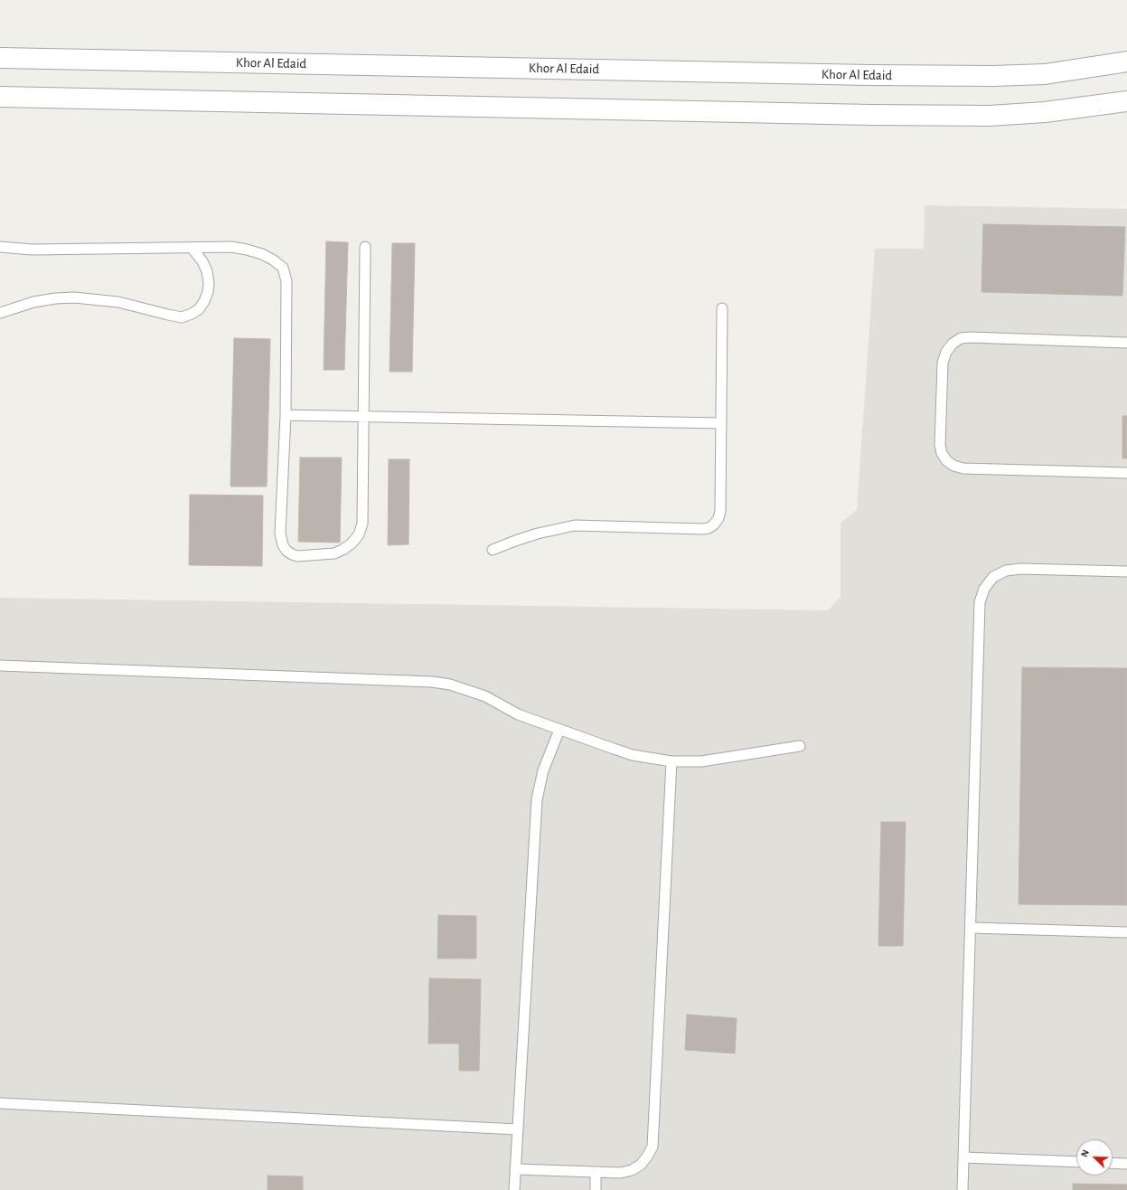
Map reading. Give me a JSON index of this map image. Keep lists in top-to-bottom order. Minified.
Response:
{"streets":{"street":["Khor Al Edaid"]},"north":"top left"}
